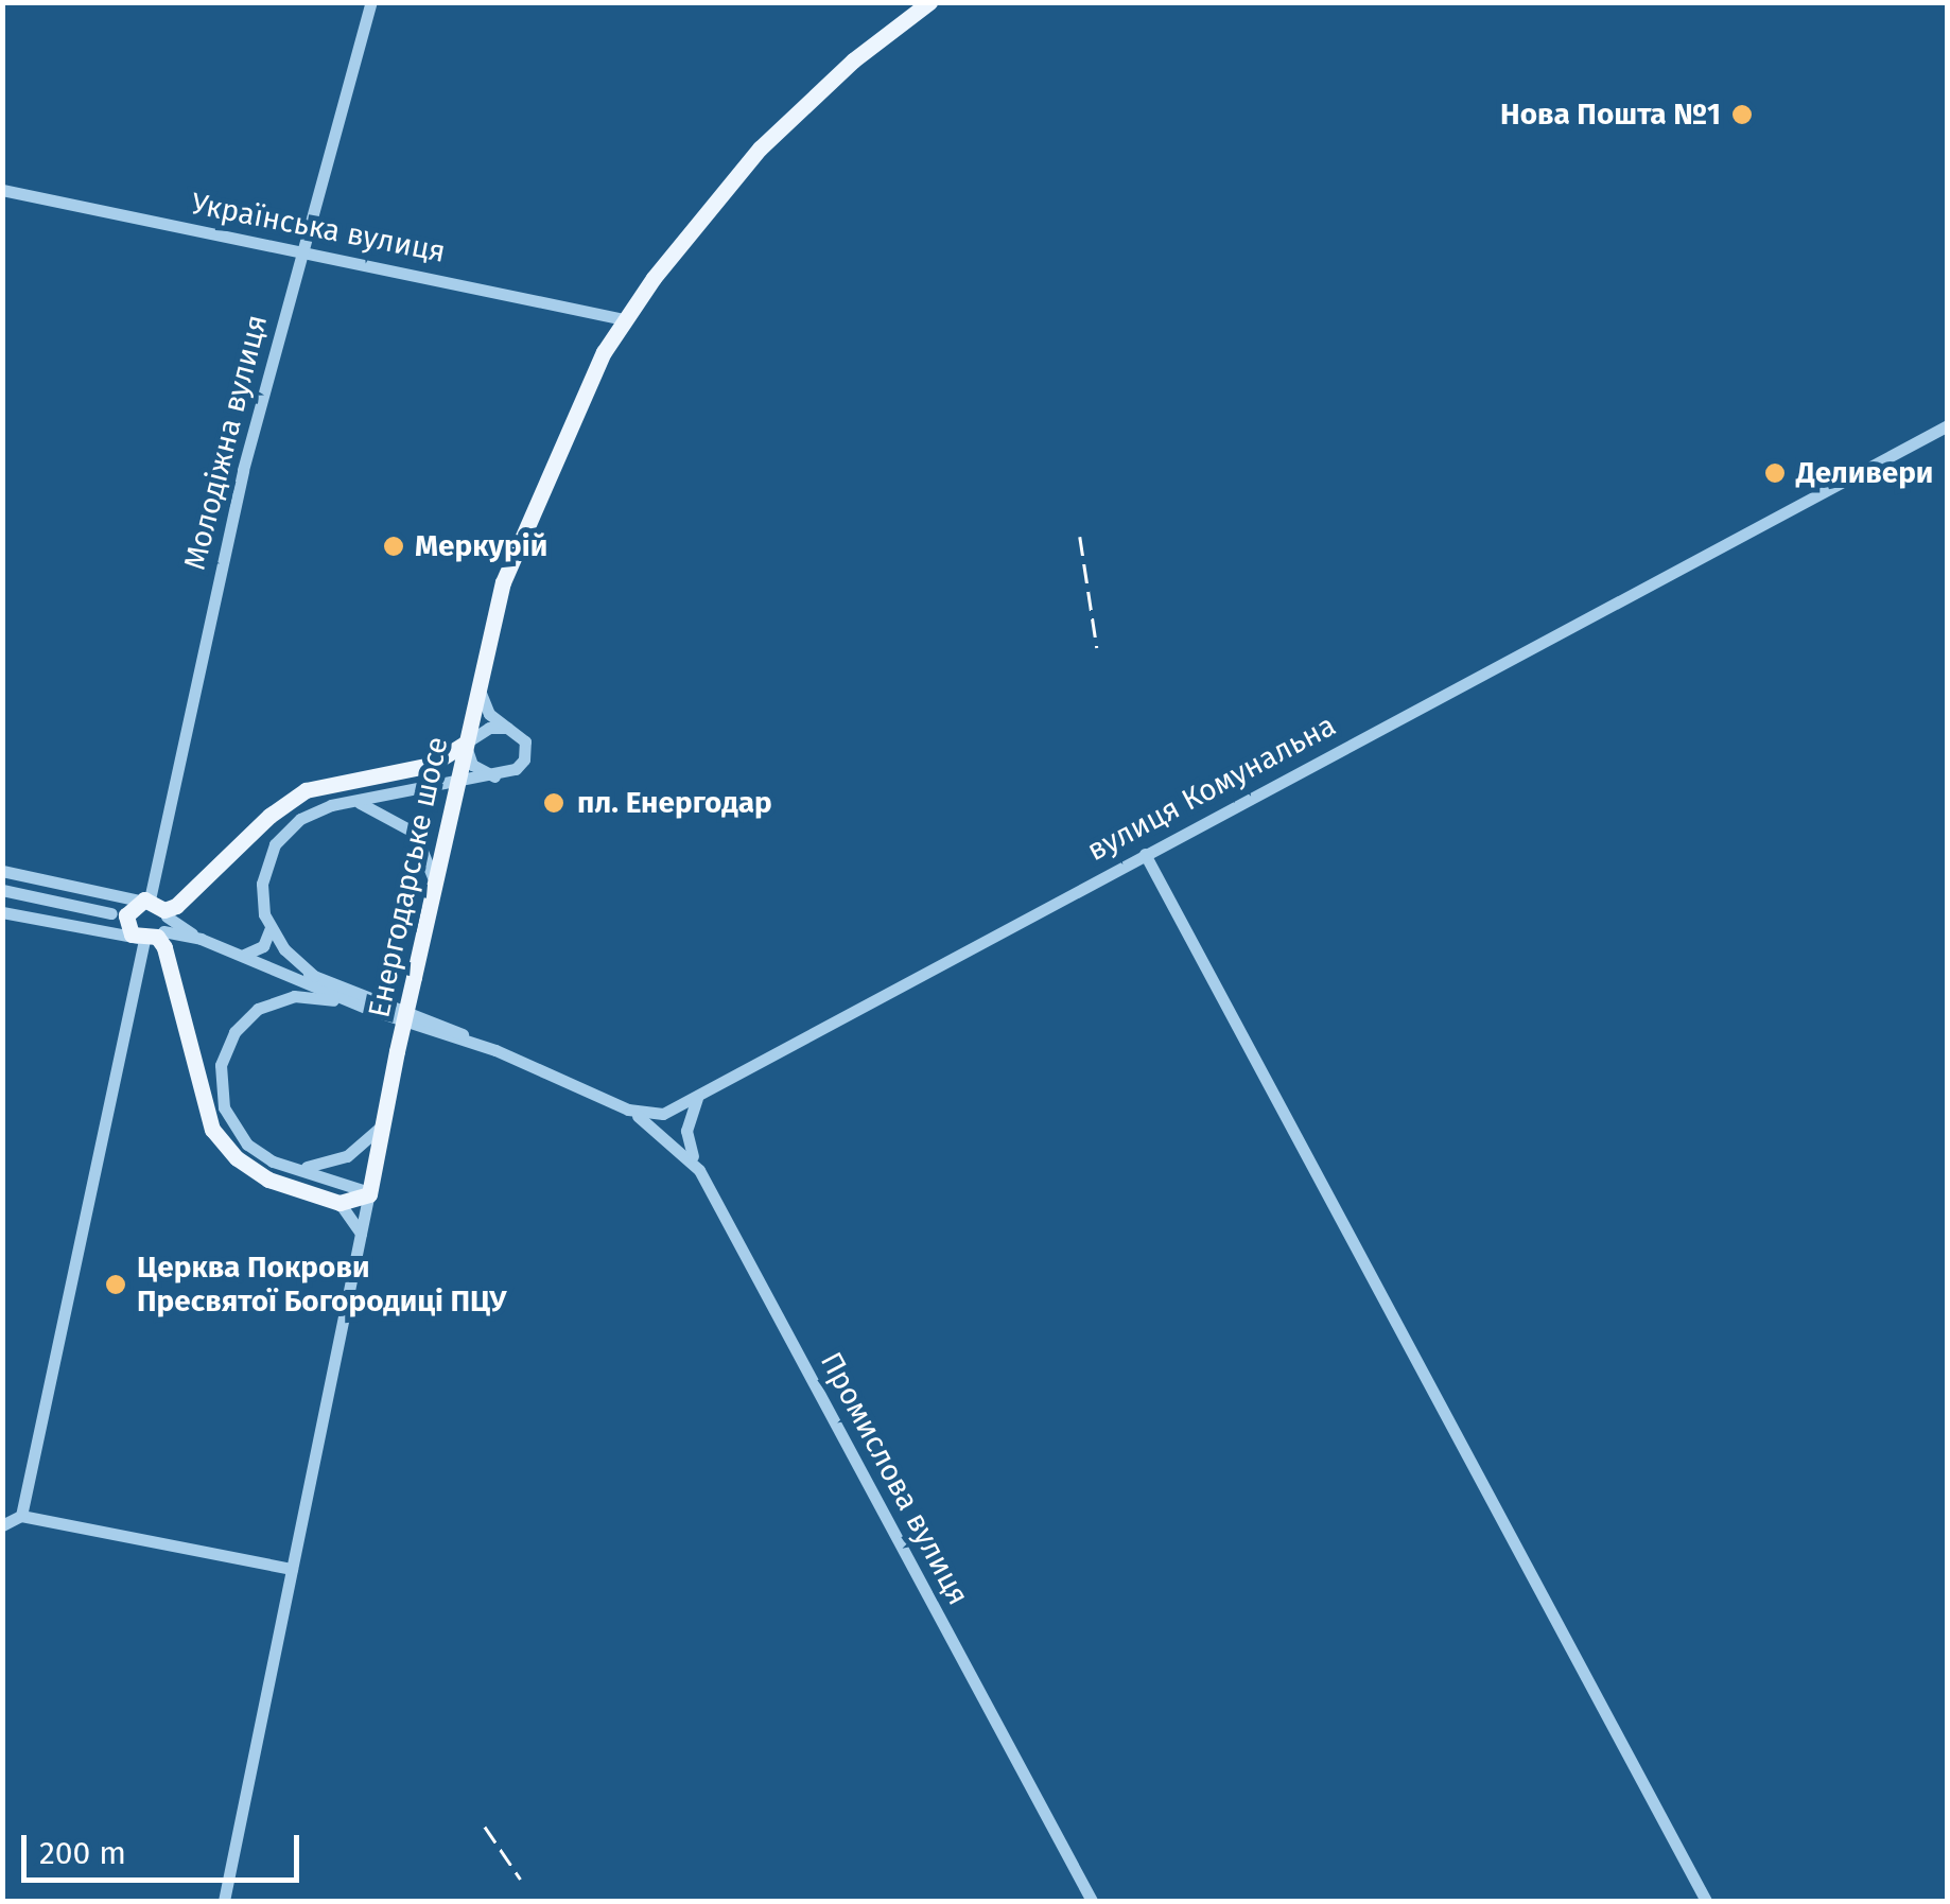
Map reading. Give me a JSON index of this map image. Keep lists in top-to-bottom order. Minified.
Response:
{"streets":{"main road":["Енергодарське шосе"],"street":["Українська вулиця","Молодіжна вулиця","вулиця Комунальна","Промислова вулиця"]},"crossings":[["Українська вулиця","Молодіжна вулиця"],["Українська вулиця","Енергодарське шосе"],["вулиця Комунальна","Промислова вулиця"]],"places":["Нова Пошта №1","Деливери","Меркурій","пл. Енергодар","Церква Покрови Пресвятої Богородиці ПЦУ"],"scale_bar":"200 m"}
